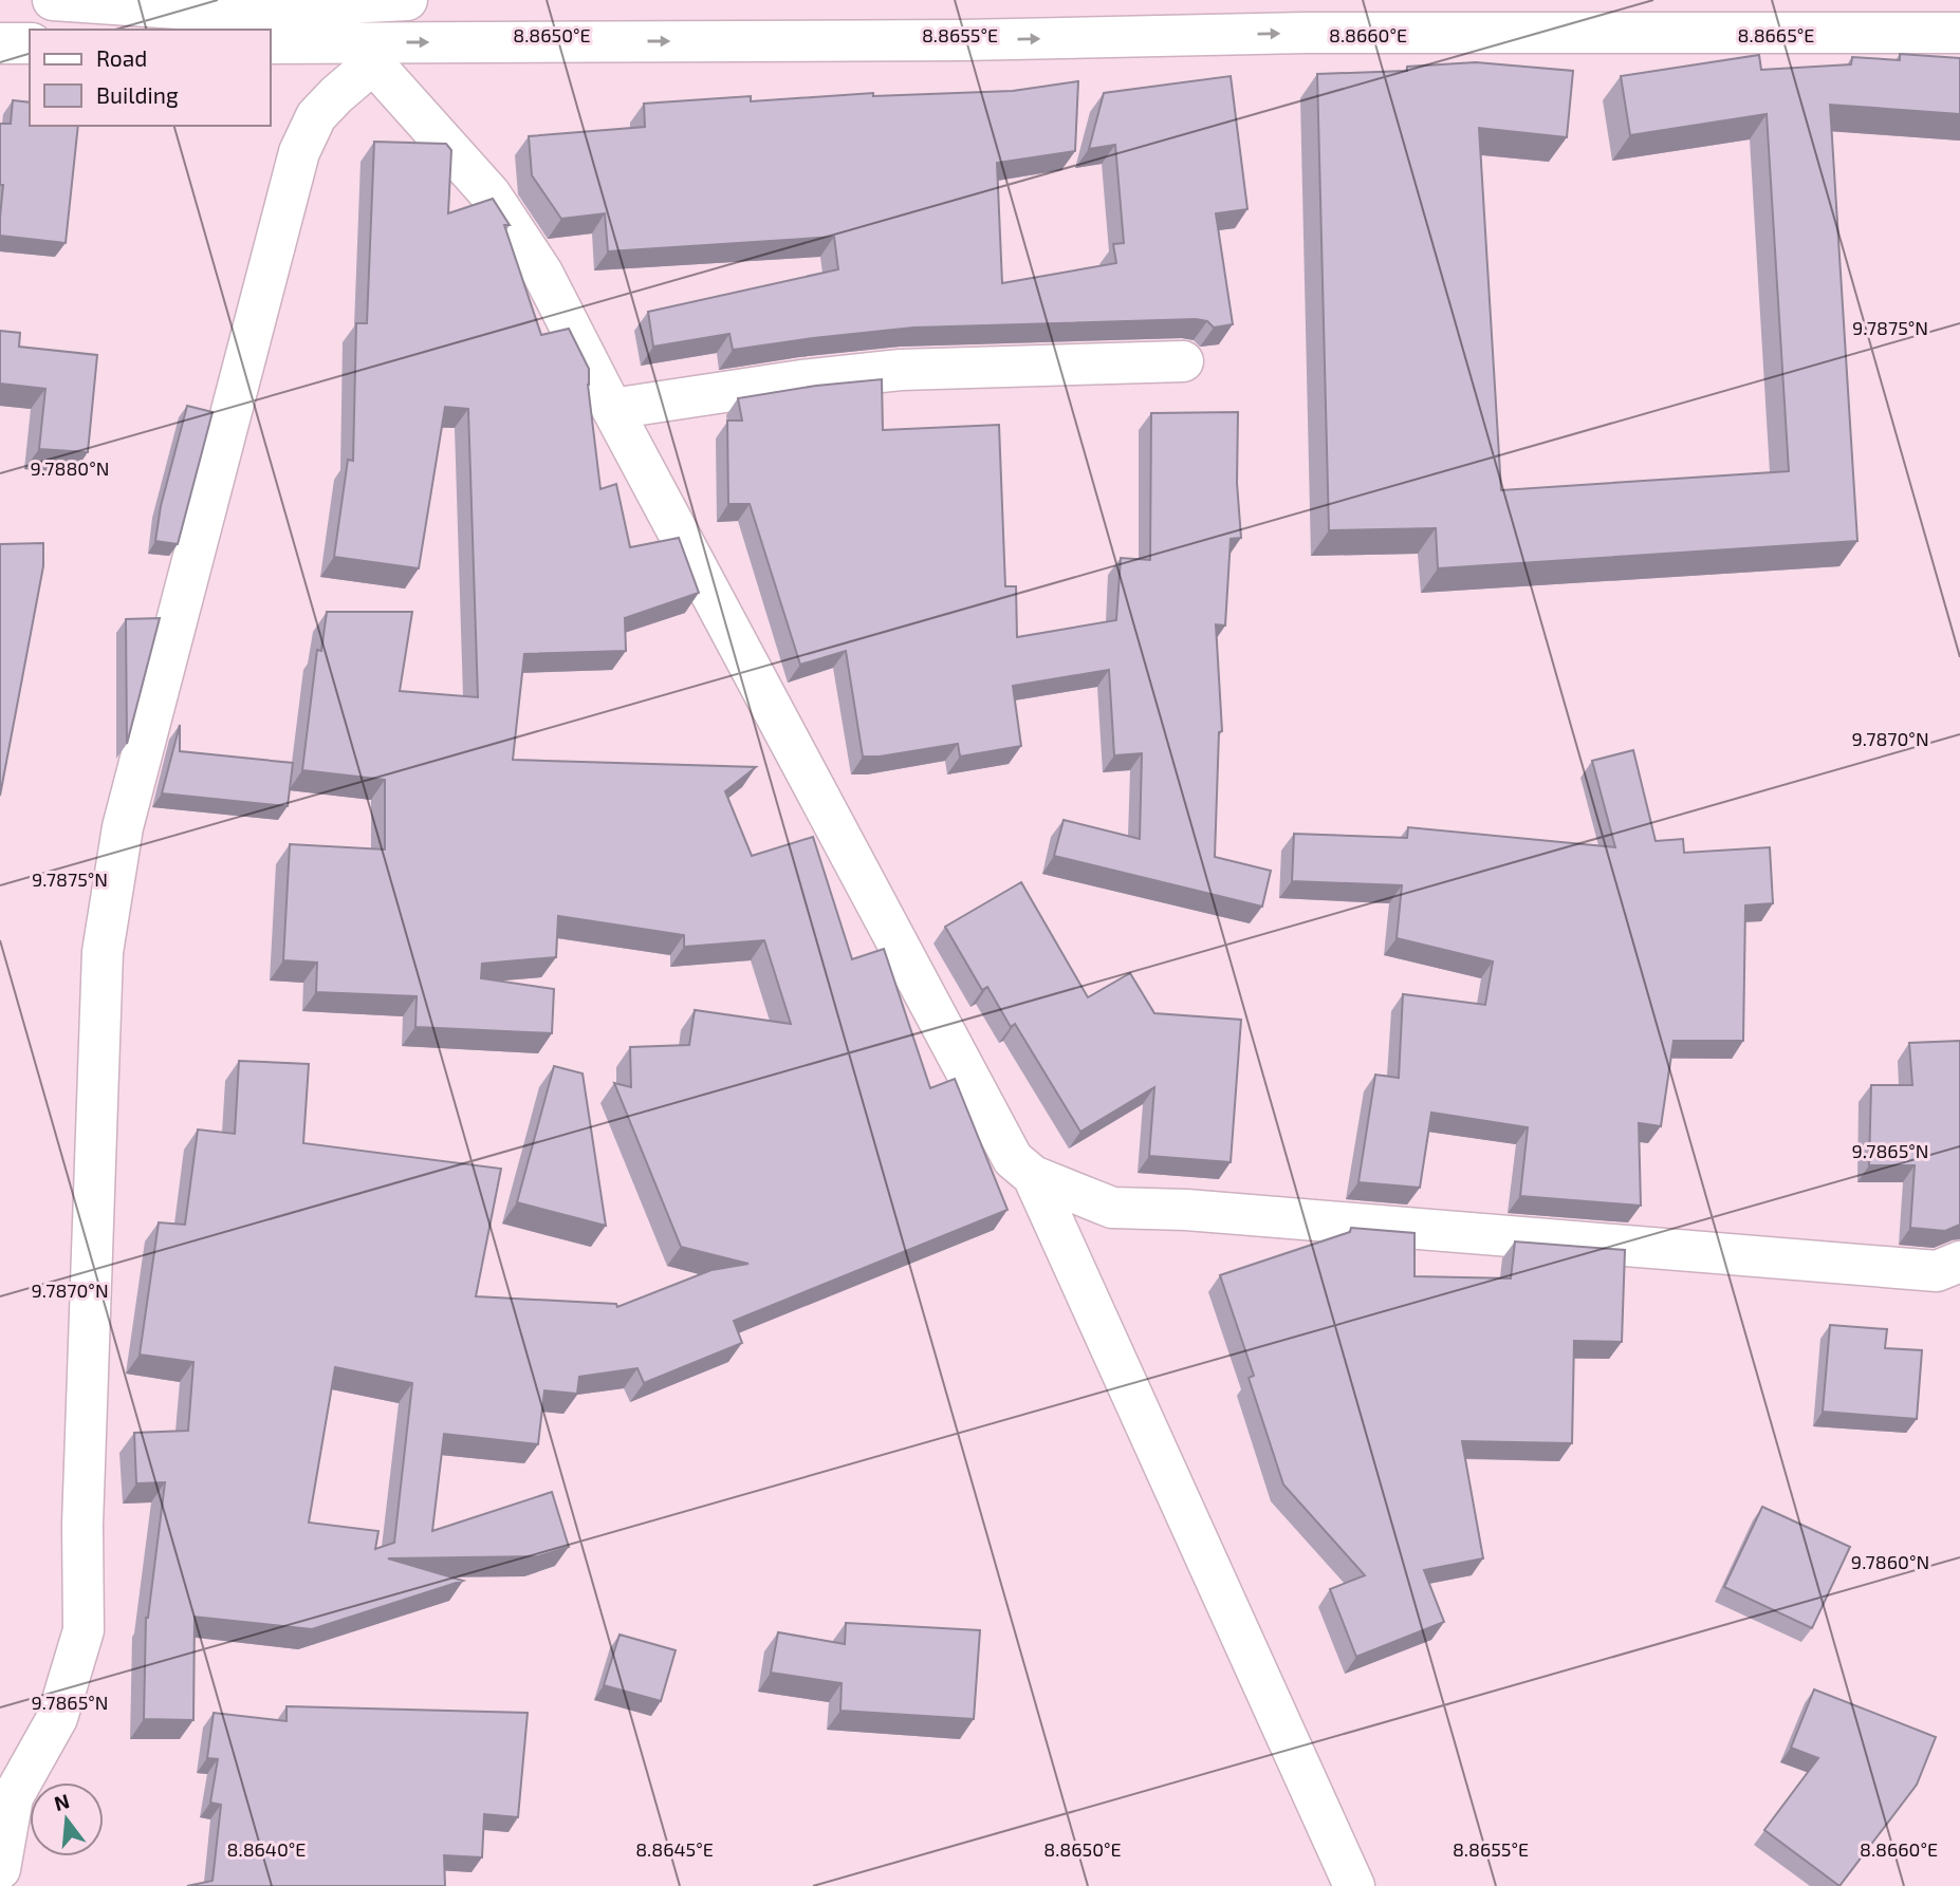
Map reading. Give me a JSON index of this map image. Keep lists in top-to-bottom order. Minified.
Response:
{"legend":["Road","Building"],"north":"top","coordinates":["8.8650°E","8.8655°E","8.8660°E","8.8665°E","9.7875°N","9.7880°N","9.7870°N","9.7865°N","9.7860°N","8.8640°E","8.8645°E"]}
